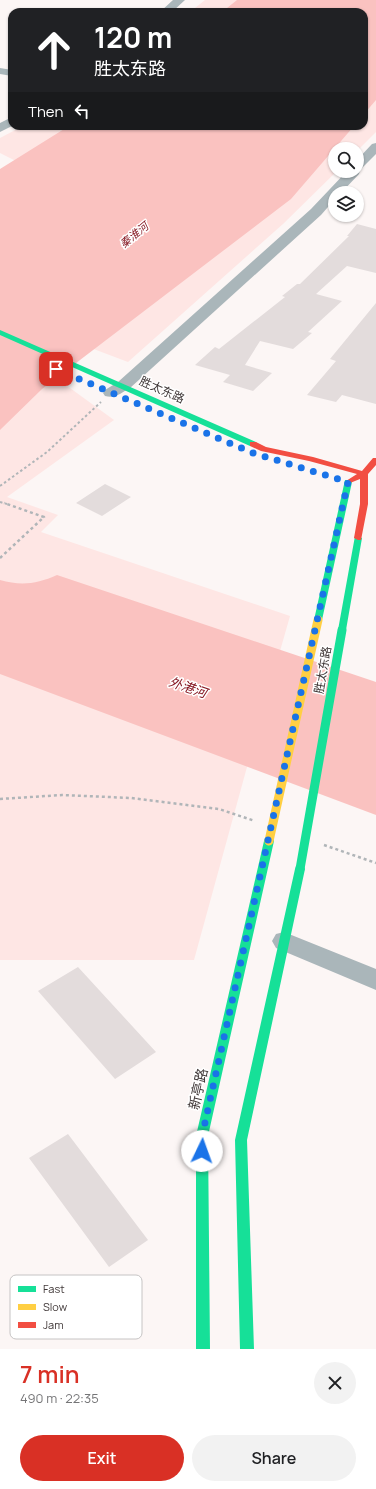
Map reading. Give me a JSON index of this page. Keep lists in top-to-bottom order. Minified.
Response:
{"streets":{"main road":["胜太东路","新亭路"]},"crossings":[["胜太东路","新亭路"]],"water":["秦淮河","外港河"],"legend":["Fast","Slow","Jam"],"page":{"turn":["120 m","胜太东路"],"then":"Then","heading":["7 min","490 m · 22:35"],"buttons":["Exit","Share"]}}
